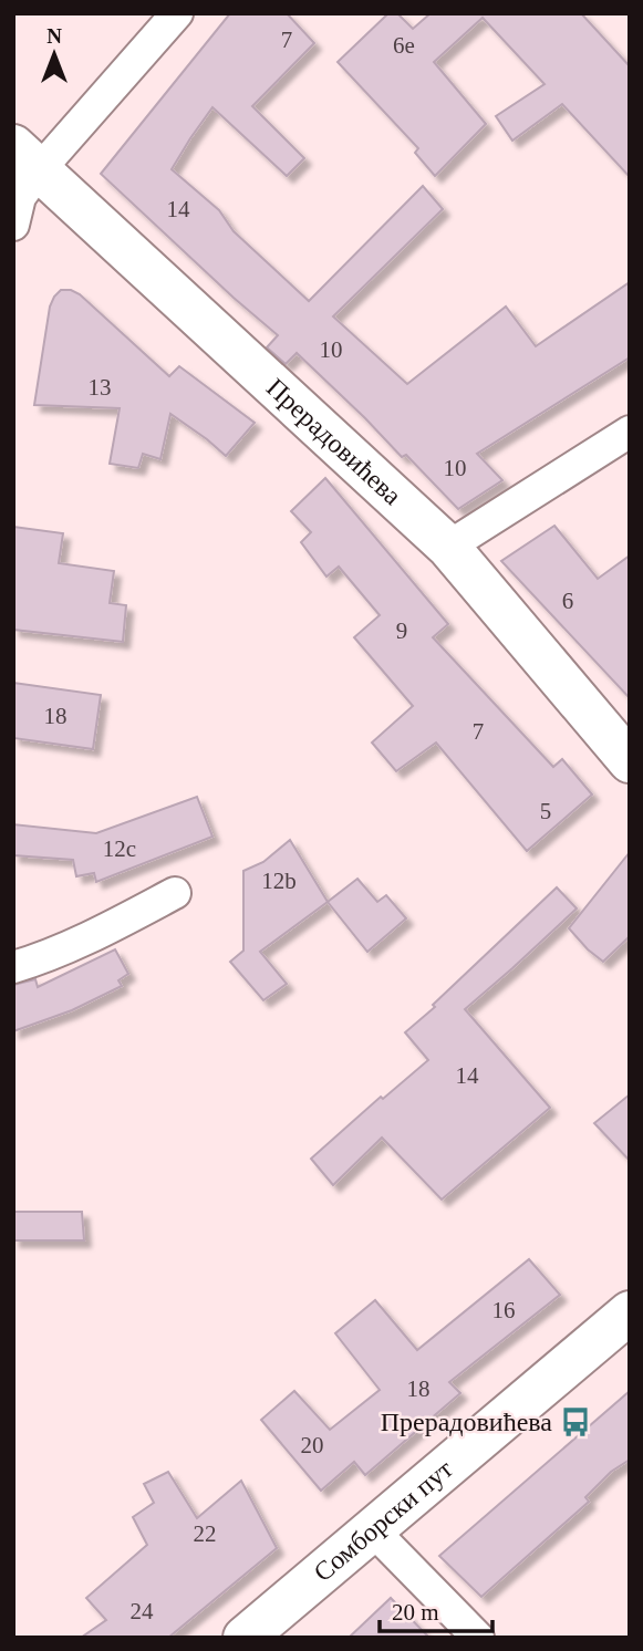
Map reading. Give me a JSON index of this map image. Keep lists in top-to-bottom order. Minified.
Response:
{"streets":{"main road":["Прерадовићева","Сомборски пут"]},"places":{"bus stop":["Прерадовићева"]},"house_numbers":["7","6e","14","10","13","10","6","9","18","7","5","12c","12b","14","16","18","20","22","24"],"scale_bar":"20 m","north":"top"}
